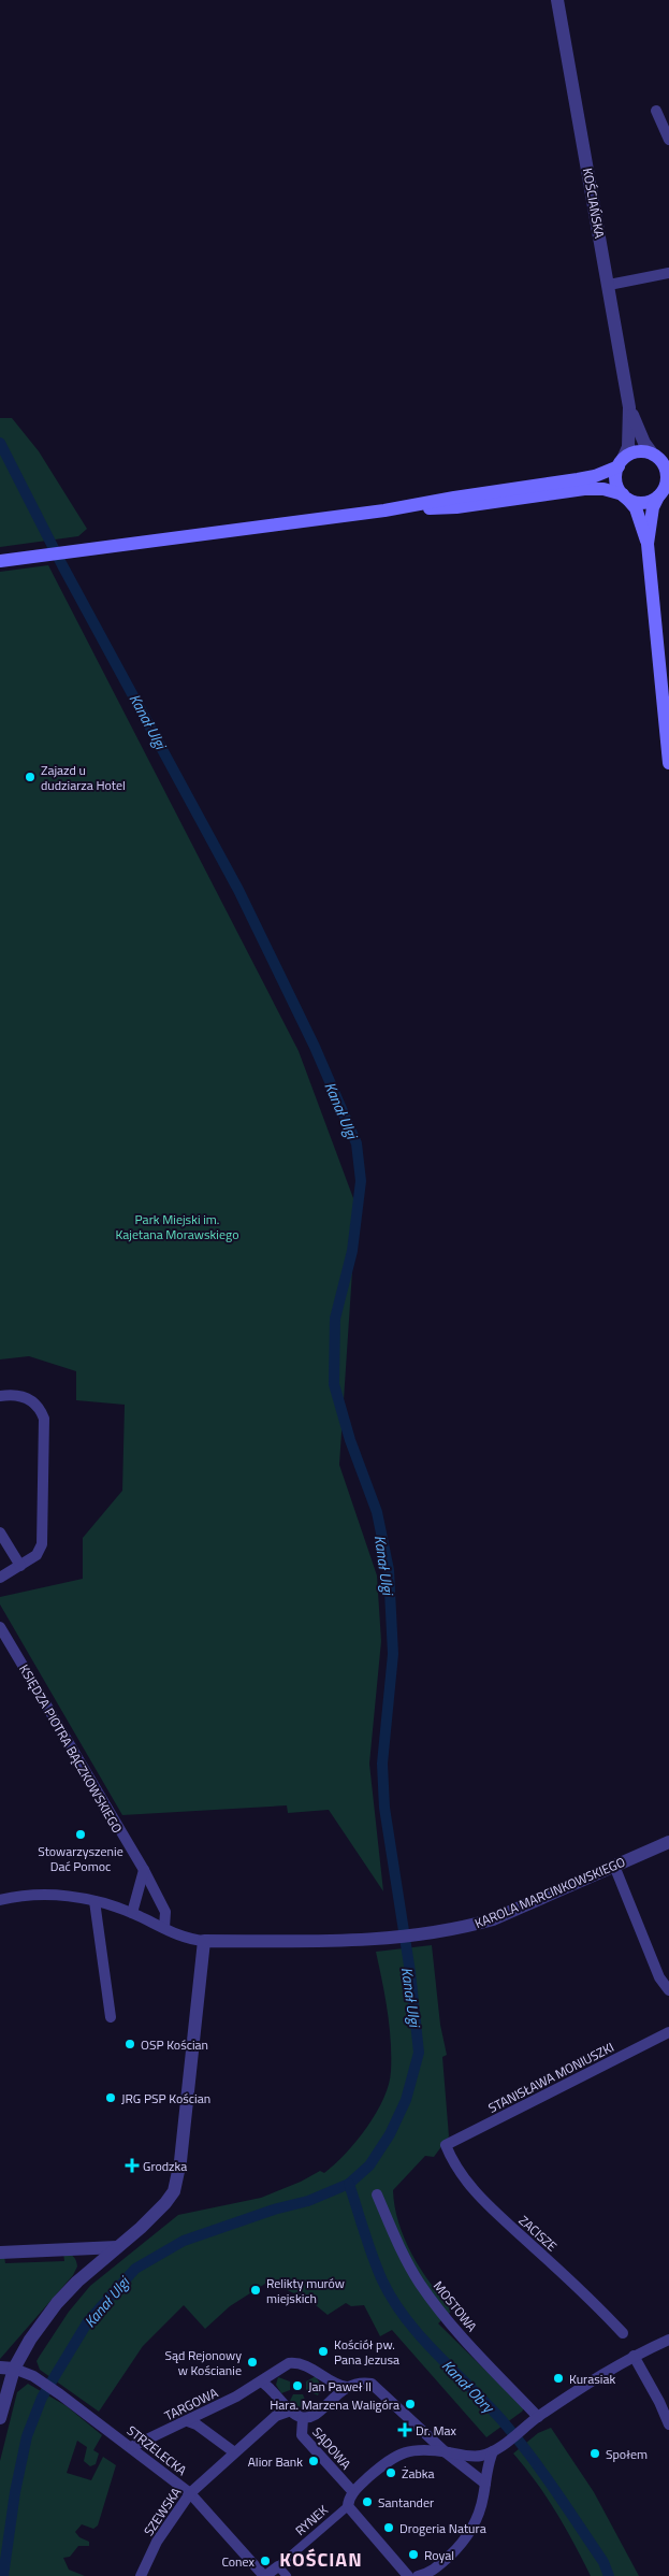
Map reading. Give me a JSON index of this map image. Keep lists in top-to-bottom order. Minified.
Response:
{"streets":{"street":["KOŚCIAŃSKA","KSIĘDZA PIOTRA BĄCZKOWSKIEGO","KAROLA MARCINKOWSKIEGO","STANISŁAWA MONIUSZKI","ZACISZE","MOSTOWA","TARGOWA","SĄDOWA","STRZELECKA","SZEWSKA","RYNEK"]},"crossings":[["STANISŁAWA MONIUSZKI","ZACISZE"],["TARGOWA","STRZELECKA"],["SĄDOWA","RYNEK"],["STRZELECKA","SZEWSKA"]],"districts":["KOŚCIAN"],"water":["Kanał Ulgi","Kanał Obry"],"parks":["Park Miejski im. Kajetana Morawskiego"],"places":{"other":["Zajazd u dudziarza Hotel","Stowarzyszenie Dać Pomoc","OSP Kościan","JRG PSP Kościan","Relikty murów miejskich","Kościół pw. Pana Jezusa","Sąd Rejonowy w Kościanie","Kurasiak","Jan Paweł II","Hara. Marzena Waligóra","Społem","Alior Bank","Żabka","Santander","Drogeria Natura","Royal","Conex"],"health":["Grodzka","Dr. Max"]}}
